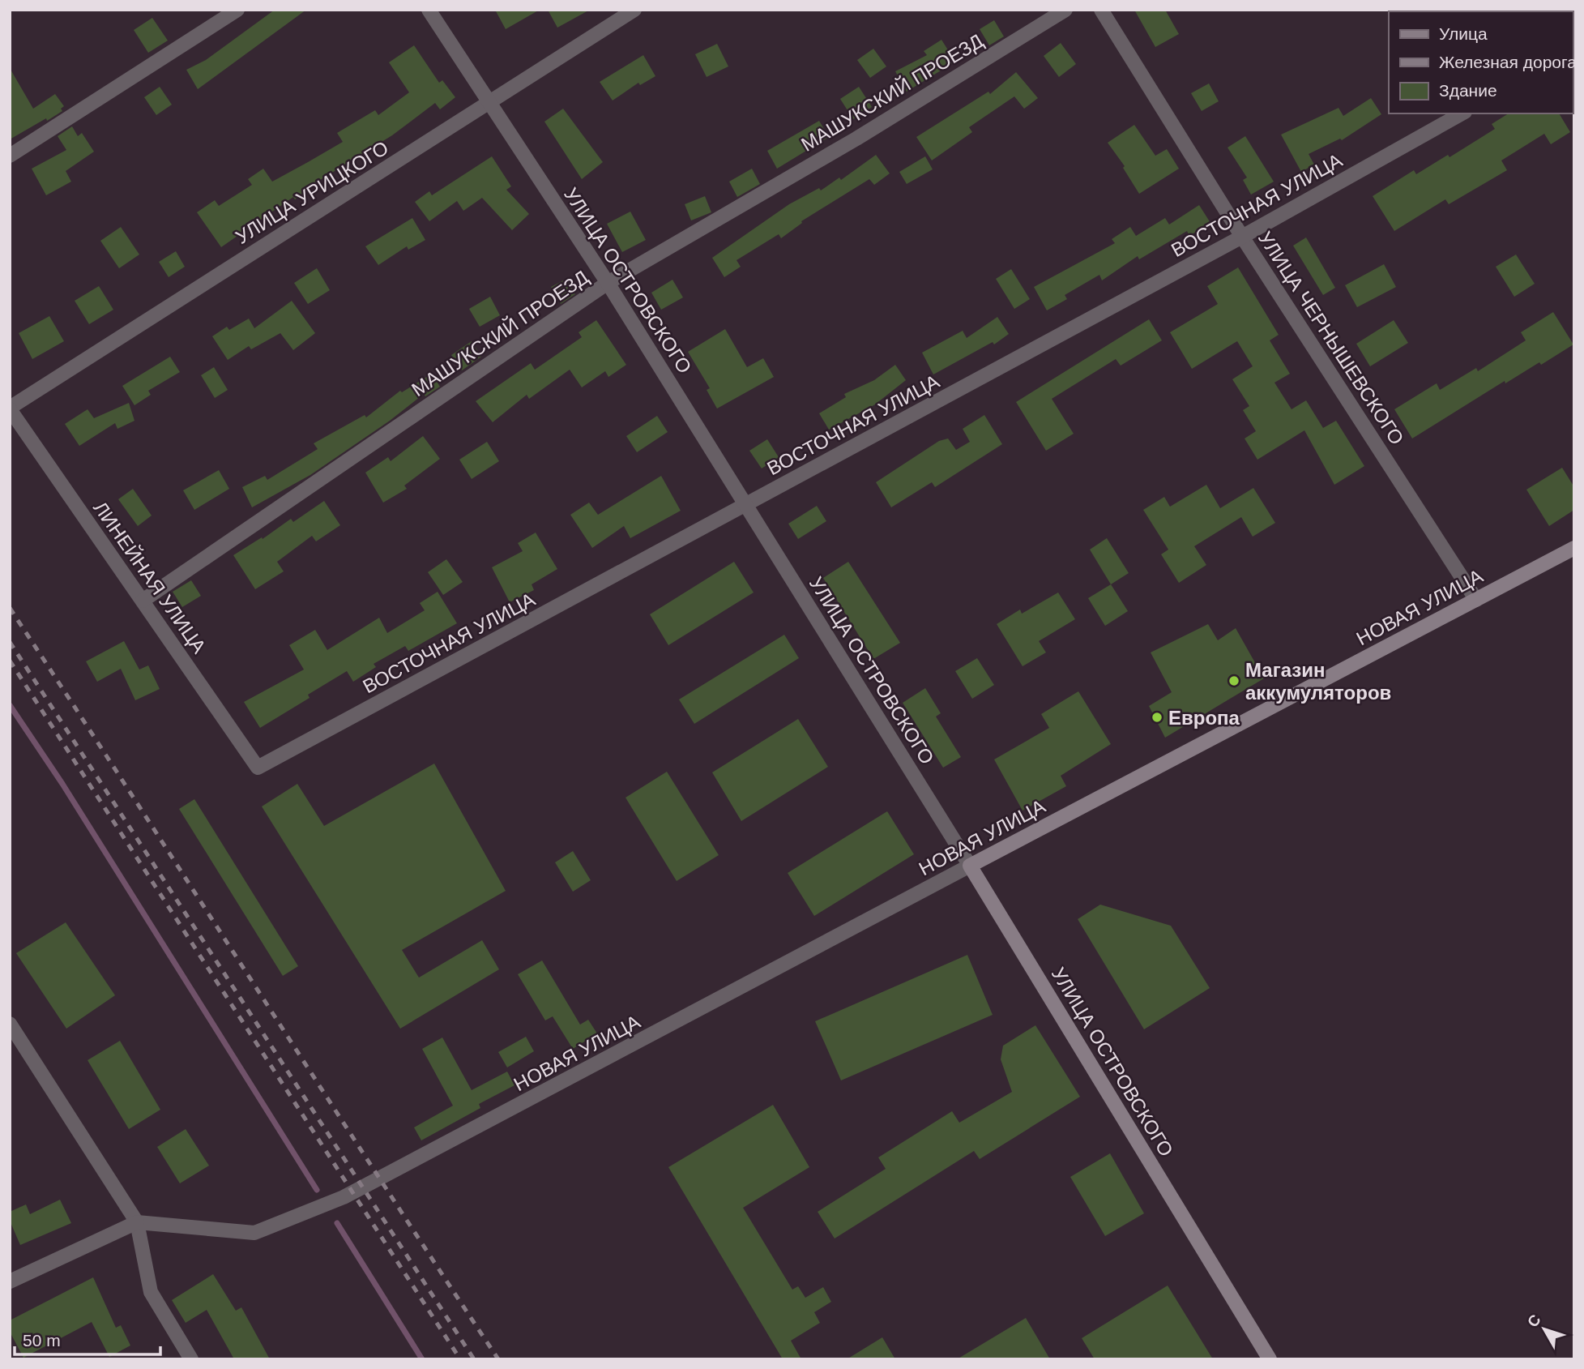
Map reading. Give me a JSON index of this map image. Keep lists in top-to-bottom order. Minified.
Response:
{"streets":{"street":["МАШУКСКИЙ ПРОЕЗД","УЛИЦА УРИЦКОГО","ВОСТОЧНАЯ УЛИЦА","УЛИЦА ОСТРОВСКОГО","УЛИЦА ЧЕРНЫШЕВСКОГО","ЛИНЕЙНАЯ УЛИЦА","НОВАЯ УЛИЦА"]},"crossings":[["МАШУКСКИЙ ПРОЕЗД","УЛИЦА ОСТРОВСКОГО"],["МАШУКСКИЙ ПРОЕЗД","ЛИНЕЙНАЯ УЛИЦА"],["УЛИЦА УРИЦКОГО","УЛИЦА ОСТРОВСКОГО"],["УЛИЦА УРИЦКОГО","ЛИНЕЙНАЯ УЛИЦА"],["ВОСТОЧНАЯ УЛИЦА","УЛИЦА ОСТРОВСКОГО"],["ВОСТОЧНАЯ УЛИЦА","УЛИЦА ЧЕРНЫШЕВСКОГО"],["ВОСТОЧНАЯ УЛИЦА","ЛИНЕЙНАЯ УЛИЦА"],["УЛИЦА ОСТРОВСКОГО","НОВАЯ УЛИЦА"],["УЛИЦА ЧЕРНЫШЕВСКОГО","НОВАЯ УЛИЦА"]],"places":["Магазин аккумуляторов","Европа"],"legend":["Улица","Железная дорога","Здание"],"scale_bar":"50 m","north":"top left"}
